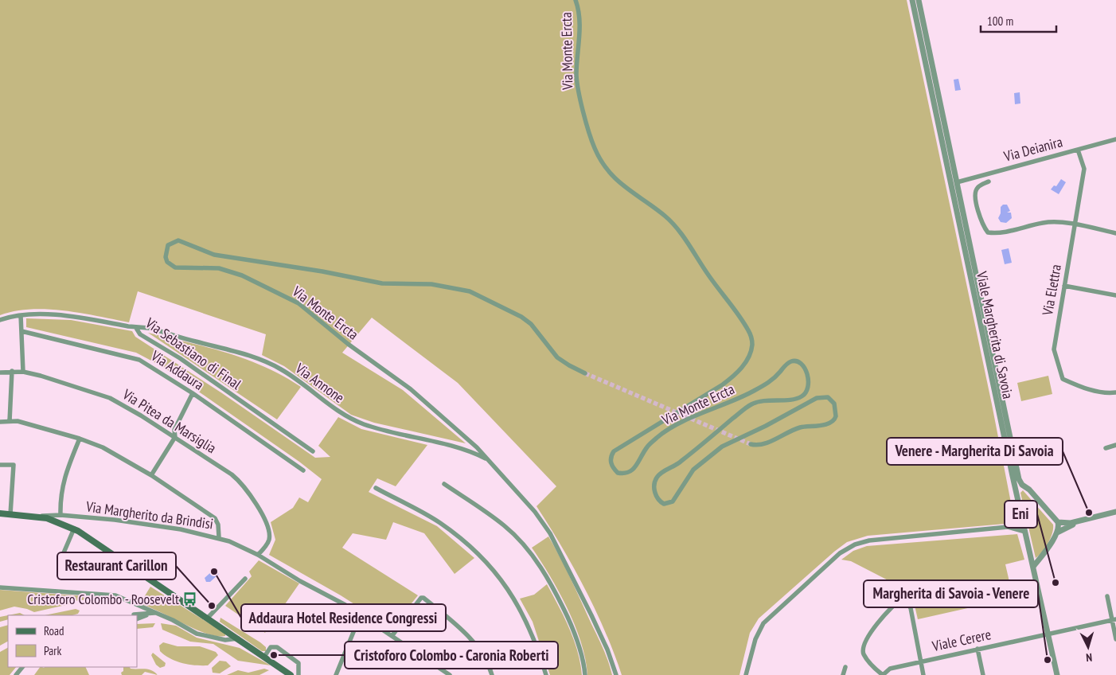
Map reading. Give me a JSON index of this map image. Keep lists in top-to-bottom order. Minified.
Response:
{"streets":{"street":["Via Monte Ercta","Via Deianira","Via Elettra","Viale Margherita di Savoia","Via Sebastiano di Final","Via Addaura","Via Annone","Via Pitea da Marsiglia","Via Margherito da Brindisi","Viale Cerere"]},"crossings":[["Via Monte Ercta","Via Annone"],["Via Deianira","Via Elettra"],["Via Deianira","Viale Margherita di Savoia"],["Viale Margherita di Savoia","Viale Cerere"],["Via Sebastiano di Final","Via Annone"],["Via Pitea da Marsiglia","Via Margherito da Brindisi"]],"places":{"other":["Venere - Margherita Di Savoia","Addaura Hotel Residence Congressi","Eni","Restaurant Carillon","Cristoforo Colombo - Caronia Roberti","Margherita di Savoia - Venere"],"bus stop":["Cristoforo Colombo - Roosevelt"]},"legend":["Road","Park"],"scale_bar":"100 m","north":"bottom"}
